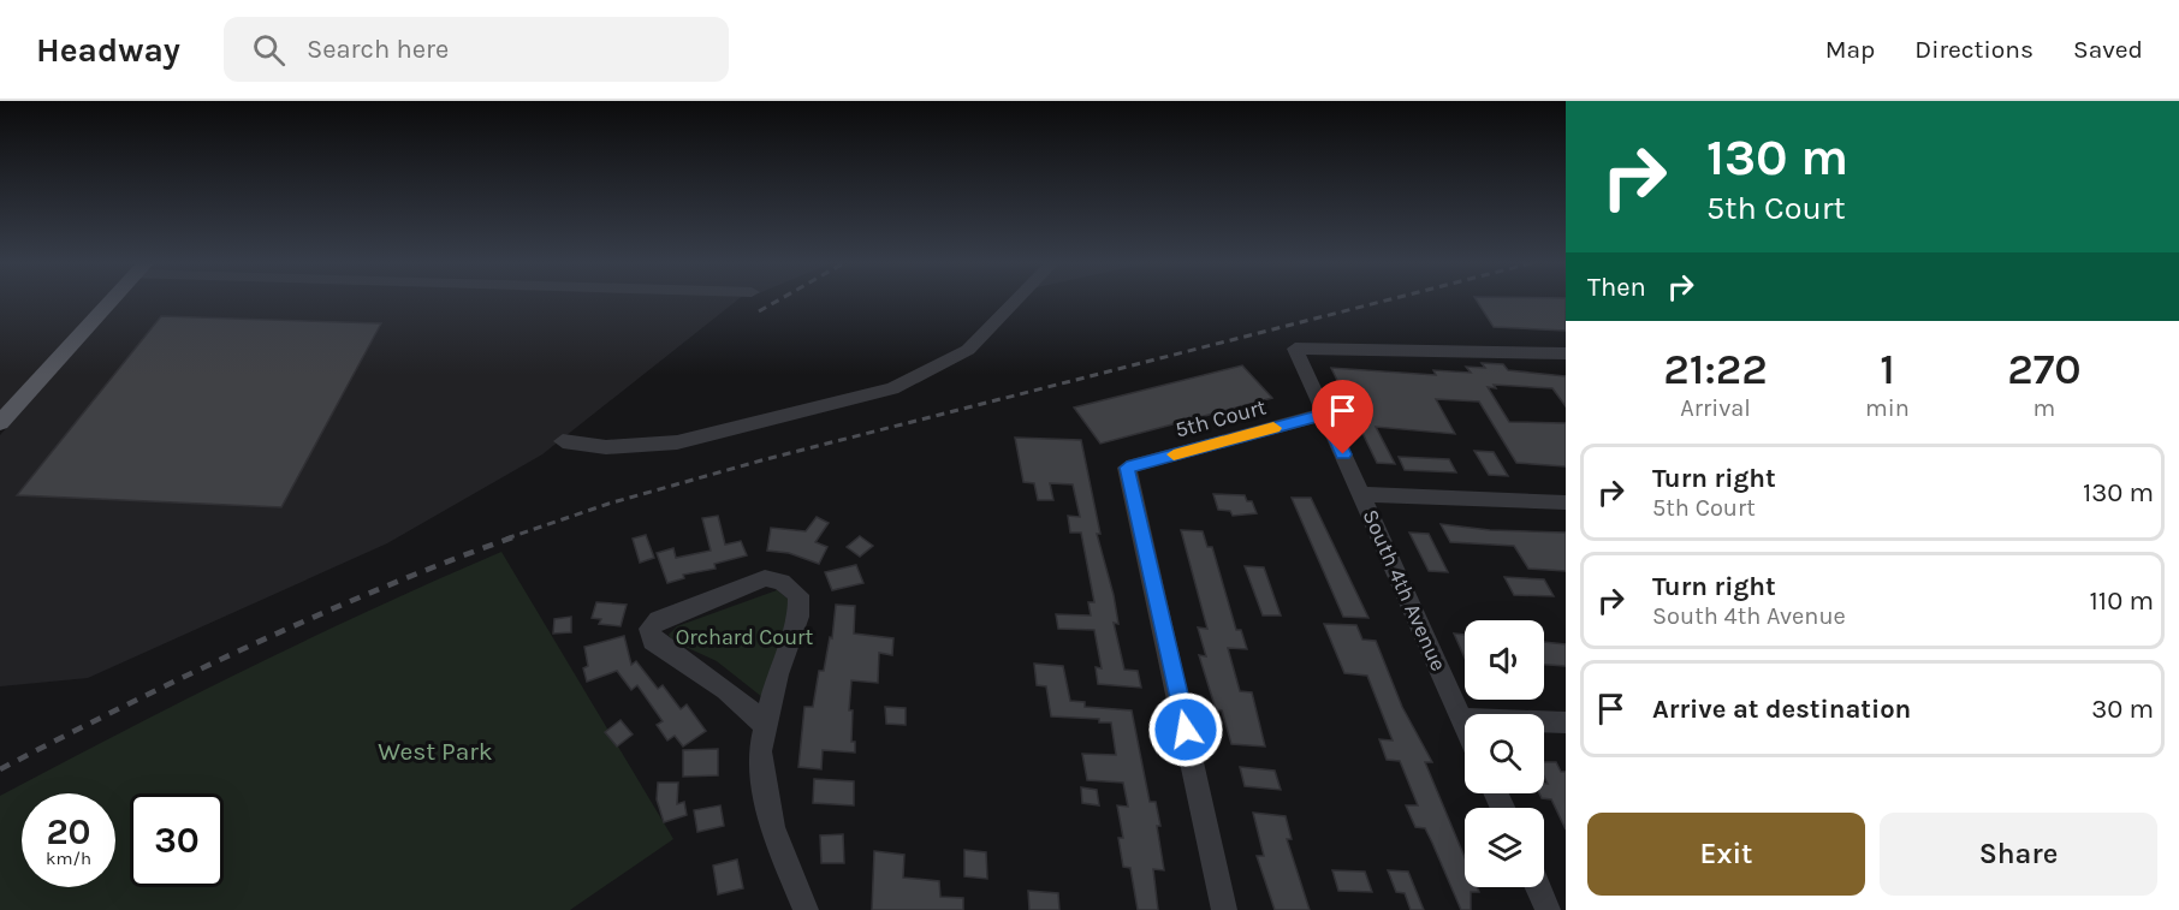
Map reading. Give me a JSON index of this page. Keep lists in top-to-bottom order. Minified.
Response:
{"streets":{"street":["5th Court","South 4th Avenue"]},"crossings":[["5th Court","South 4th Avenue"]],"parks":["Orchard Court","West Park"],"page":{"header":"Headway","search":"Search here","nav":["Map","Directions","Saved"],"turn":["130 m","5th Court"],"then":"Then","eta":["21:22","Arrival","1","min","270","m"],"list":[{"name":"Turn right","note":"5th Court","value":"130 m"},{"name":"Turn right","note":"South 4th Avenue","value":"110 m"},{"name":"Arrive at destination","value":"30 m"}],"speed":"20 km/h","limit":"30","buttons":["Exit","Share"]}}
